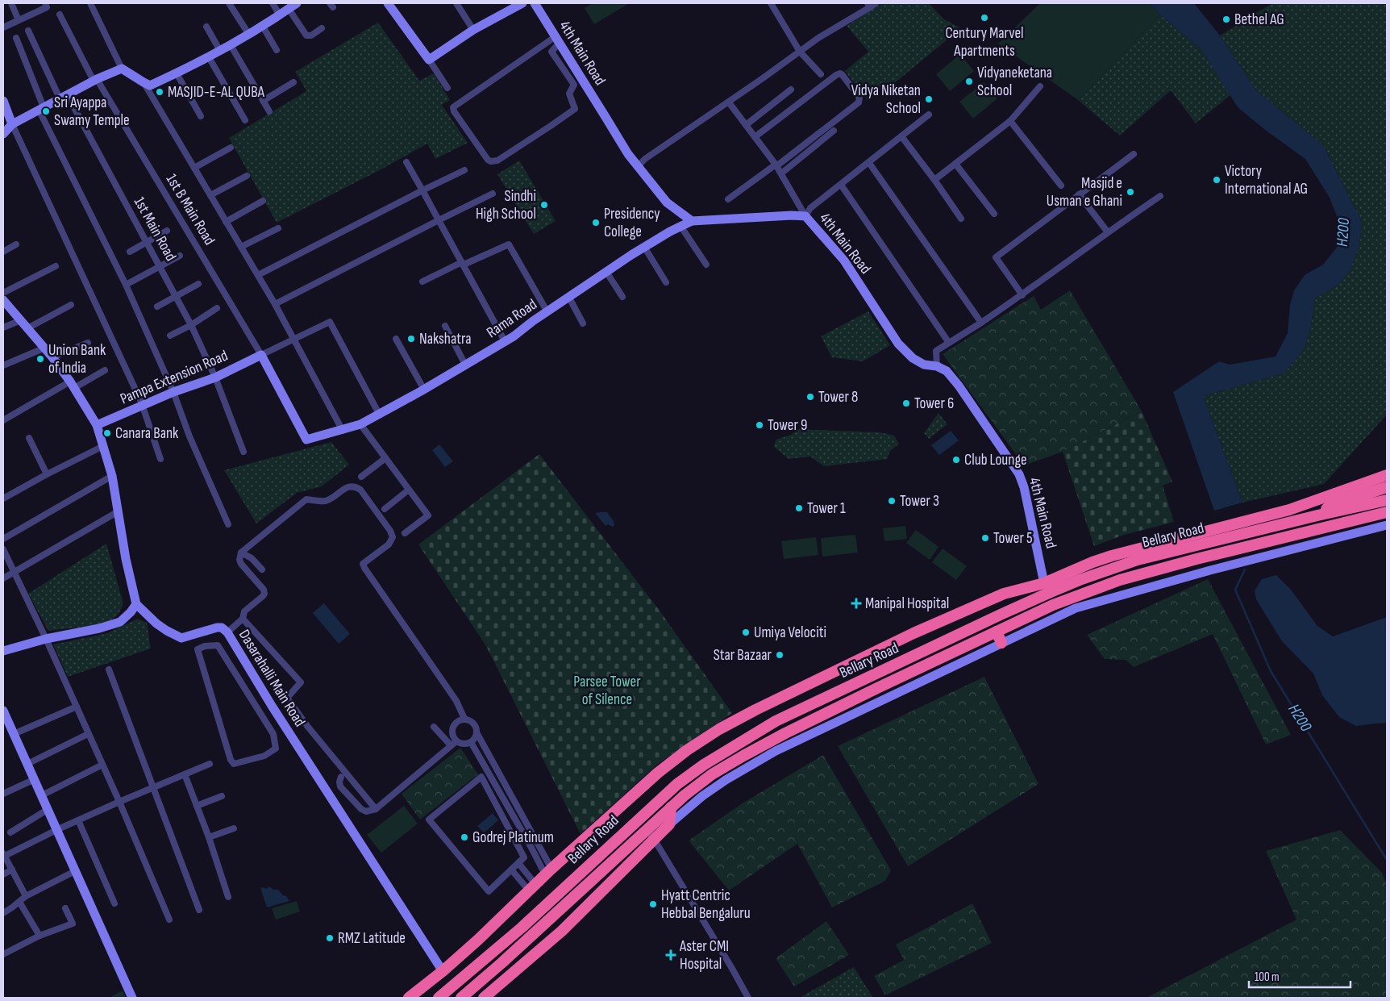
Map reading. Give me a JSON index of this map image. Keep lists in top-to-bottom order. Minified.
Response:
{"streets":{"highway":["Bellary Road"],"street":["4th Main Road","1st B Main Road","1st Main Road","Rama Road","Pampa Extension Road","Dasarahalli Main Road"]},"crossings":[["4th Main Road","Rama Road"],["4th Main Road","Bellary Road"],["1st B Main Road","Rama Road"],["1st B Main Road","Pampa Extension Road"],["1st Main Road","Pampa Extension Road"],["Rama Road","Pampa Extension Road"],["Bellary Road","Dasarahalli Main Road"]],"water":["H200"],"parks":["Parsee Tower of Silence"],"places":{"other":["Century Marvel Apartments","Bethel AG","Vidyaneketana School","MASJID-E-AL QUBA","Vidya Niketan School","Sri Ayappa Swamy Temple","Victory International AG","Masjid e Usman e Ghani","Sindhi High School","Presidency College","Nakshatra","Union Bank of India","Tower 8","Tower 6","Tower 9","Canara Bank","Club Lounge","Tower 3","Tower 1","Tower 5","Umiya Velociti","Star Bazaar","Godrej Platinum","Hyatt Centric Hebbal Bengaluru","RMZ Latitude"],"health":["Manipal Hospital","Aster CMI Hospital"]},"scale_bar":"100 m"}
